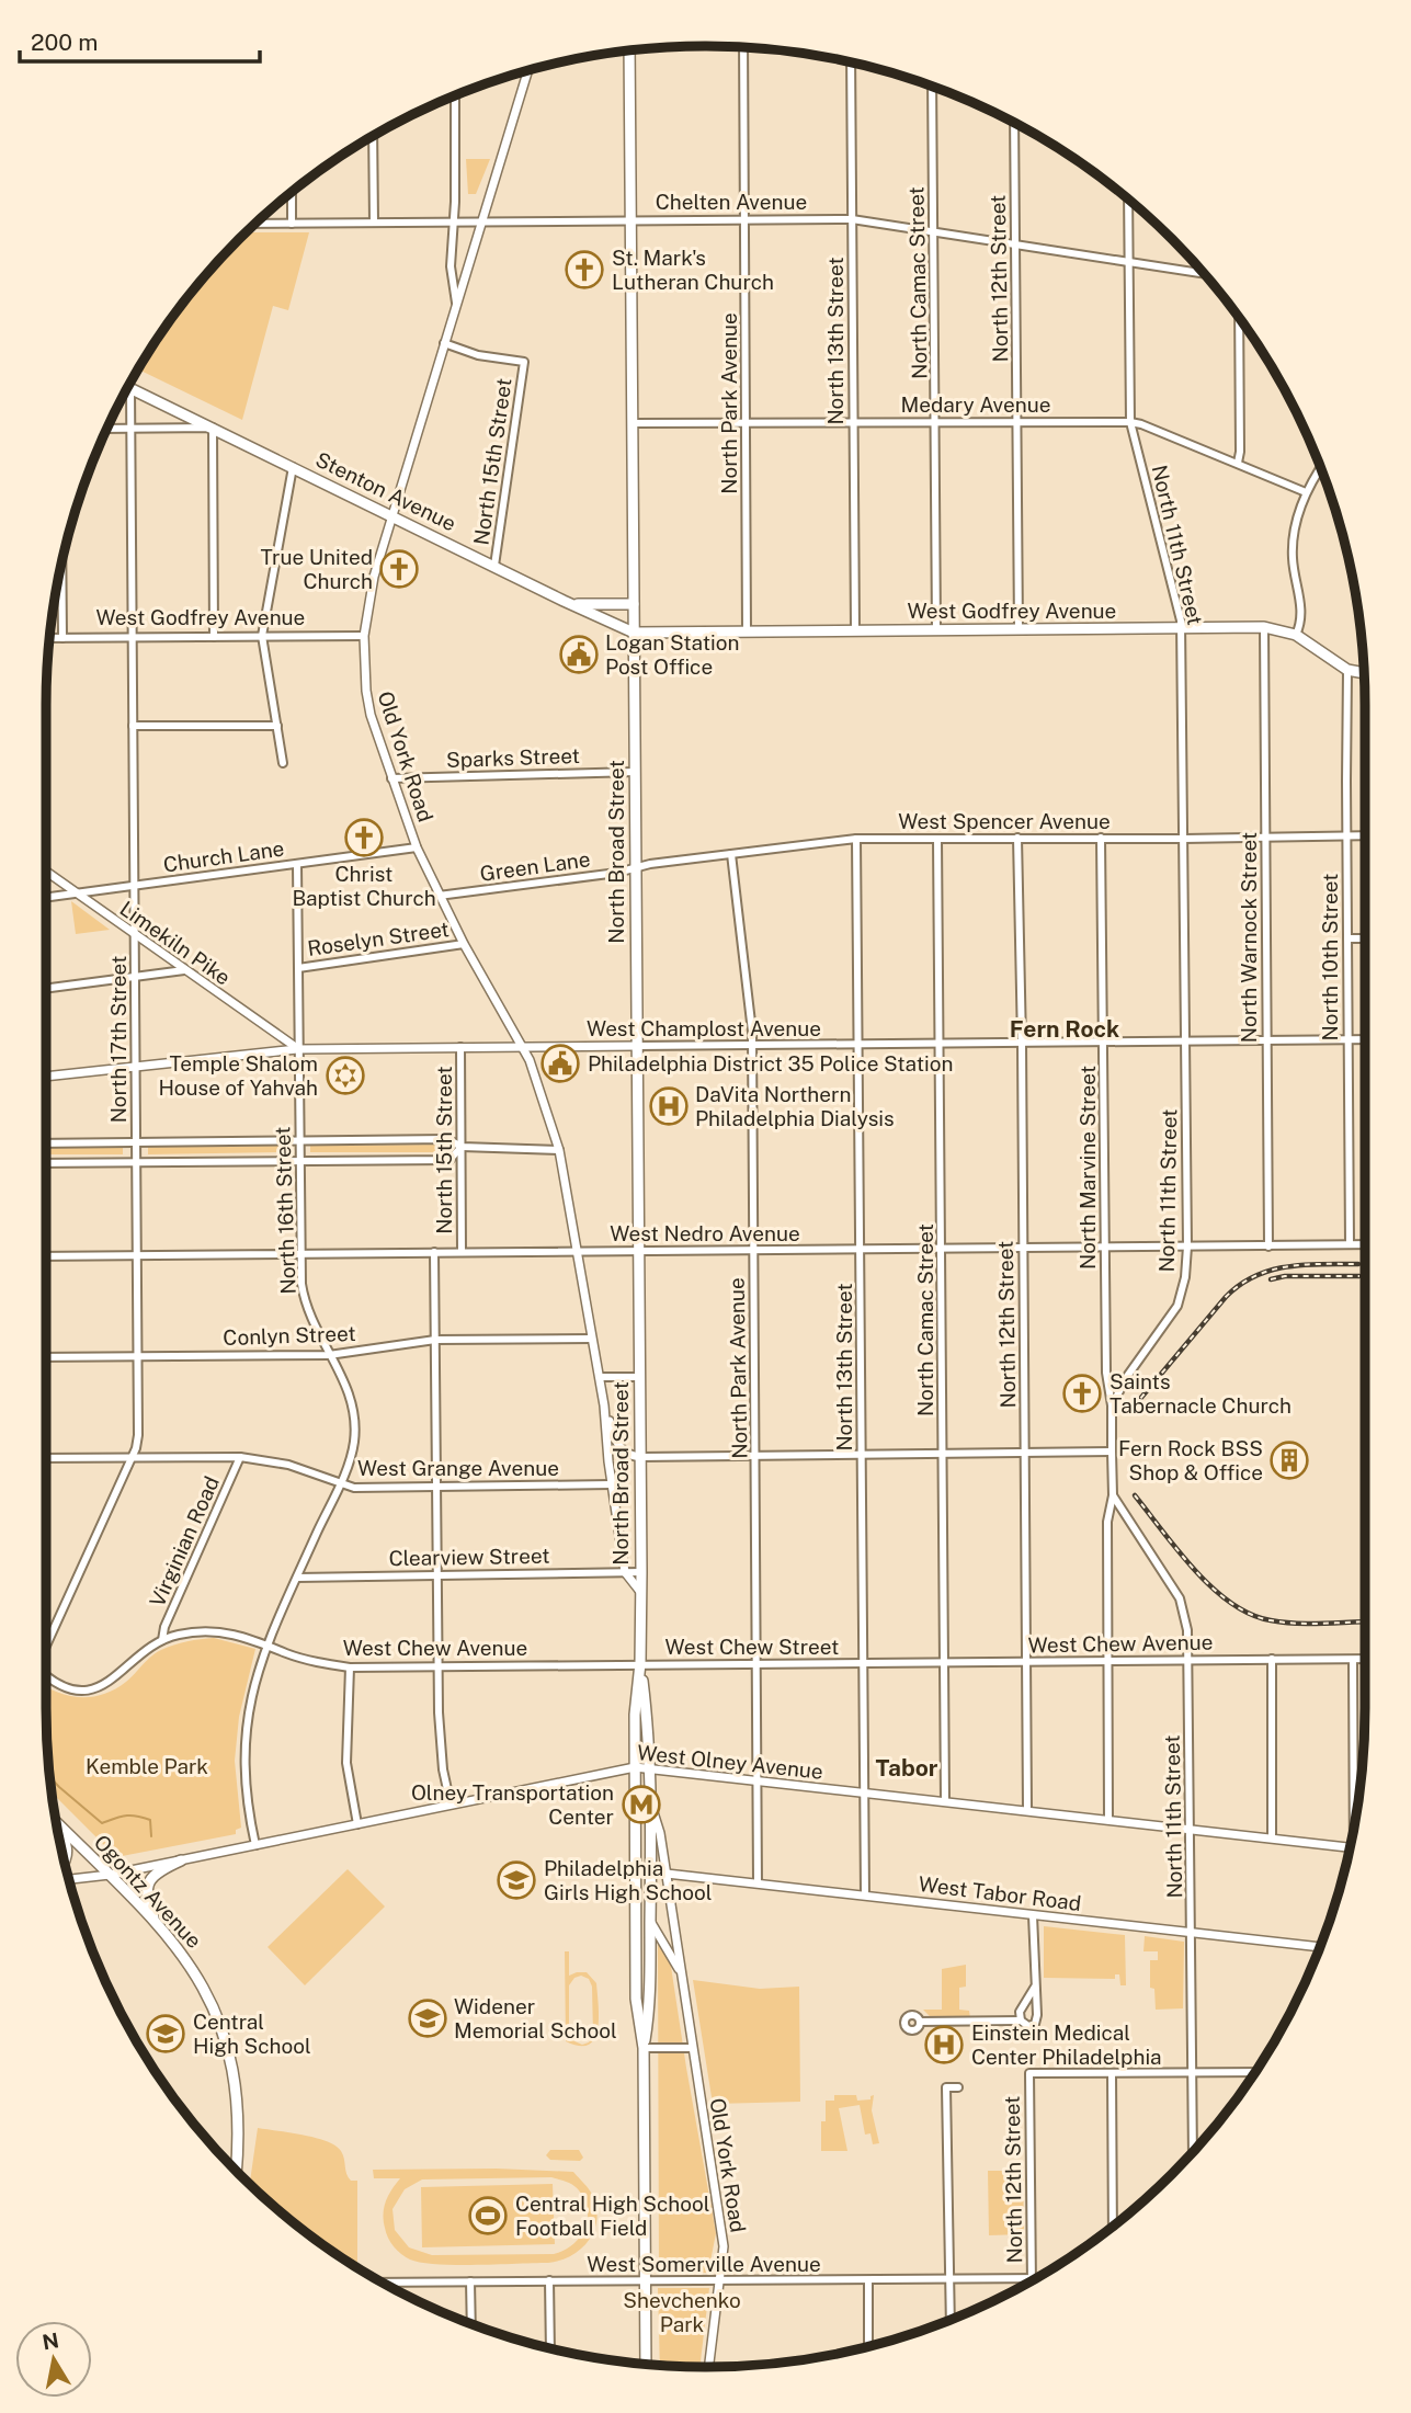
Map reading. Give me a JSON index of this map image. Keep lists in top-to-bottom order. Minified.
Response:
{"streets":{"main road":["Stenton Avenue","West Godfrey Avenue","North Broad Street","Ogontz Avenue"],"street":["Chelten Avenue","North 12th Street","North Camac Street","North 13th Street","North Park Avenue","Medary Avenue","North 15th Street","North 11th Street","Old York Road","Sparks Street","West Spencer Avenue","Church Lane","Green Lane","North Warnock Street","Roselyn Street","Limekiln Pike","North 10th Street","West Champlost Avenue","North 17th Street","North Marvine Street","North 16th Street","West Nedro Avenue","Conlyn Street","West Grange Avenue","Virginian Road","Clearview Street","West Chew Avenue","West Chew Street","West Olney Avenue","West Tabor Road","West Somerville Avenue"]},"crossings":[["Chelten Avenue","North 12th Street"],["Chelten Avenue","North Camac Street"],["Chelten Avenue","North 13th Street"],["Chelten Avenue","North Park Avenue"],["Chelten Avenue","North 11th Street"],["Chelten Avenue","Old York Road"],["Chelten Avenue","North Broad Street"],["North 12th Street","Medary Avenue"],["North 12th Street","West Godfrey Avenue"],["North 12th Street","West Spencer Avenue"],["North 12th Street","West Champlost Avenue"],["North 12th Street","West Nedro Avenue"],["North 12th Street","West Chew Avenue"],["North 12th Street","West Olney Avenue"],["North Camac Street","Medary Avenue"],["North Camac Street","West Godfrey Avenue"],["North Camac Street","West Spencer Avenue"],["North Camac Street","West Champlost Avenue"],["North Camac Street","West Nedro Avenue"],["North Camac Street","West Chew Avenue"],["North Camac Street","West Olney Avenue"],["North 13th Street","Medary Avenue"],["North 13th Street","West Godfrey Avenue"],["North 13th Street","West Spencer Avenue"],["North 13th Street","West Champlost Avenue"],["North 13th Street","West Nedro Avenue"],["North 13th Street","West Chew Avenue"],["North 13th Street","West Chew Street"],["North 13th Street","West Olney Avenue"],["North 13th Street","West Tabor Road"],["North Park Avenue","Medary Avenue"],["North Park Avenue","West Godfrey Avenue"],["North Park Avenue","West Spencer Avenue"],["North Park Avenue","West Champlost Avenue"],["North Park Avenue","West Nedro Avenue"],["North Park Avenue","West Chew Street"],["North Park Avenue","West Olney Avenue"],["North Park Avenue","West Tabor Road"],["Medary Avenue","North 11th Street"],["Medary Avenue","North Broad Street"],["North 15th Street","Stenton Avenue"],["North 15th Street","Old York Road"],["North 15th Street","West Champlost Avenue"],["North 15th Street","West Nedro Avenue"],["North 15th Street","Conlyn Street"],["North 15th Street","West Grange Avenue"],["North 15th Street","Clearview Street"],["North 15th Street","West Chew Avenue"],["North 15th Street","West Olney Avenue"],["Stenton Avenue","West Godfrey Avenue"],["Stenton Avenue","Old York Road"],["Stenton Avenue","North Broad Street"],["North 11th Street","West Godfrey Avenue"],["North 11th Street","West Spencer Avenue"],["North 11th Street","West Champlost Avenue"],["North 11th Street","North Marvine Street"],["North 11th Street","West Nedro Avenue"],["North 11th Street","West Chew Avenue"],["North 11th Street","West Olney Avenue"],["North 11th Street","West Tabor Road"],["West Godfrey Avenue","Old York Road"],["West Godfrey Avenue","North Broad Street"],["West Godfrey Avenue","North Warnock Street"],["West Godfrey Avenue","North 10th Street"],["West Godfrey Avenue","North 17th Street"],["Old York Road","Sparks Street"],["Old York Road","North Broad Street"],["Old York Road","Church Lane"],["Old York Road","Green Lane"],["Old York Road","Roselyn Street"],["Old York Road","West Champlost Avenue"],["Old York Road","West Nedro Avenue"],["Old York Road","Conlyn Street"],["Old York Road","West Grange Avenue"],["Old York Road","Clearview Street"],["Old York Road","West Tabor Road"],["Old York Road","West Somerville Avenue"],["Sparks Street","North Broad Street"],["West Spencer Avenue","North Broad Street"],["West Spencer Avenue","Green Lane"],["West Spencer Avenue","North Warnock Street"],["West Spencer Avenue","North 10th Street"],["West Spencer Avenue","North Marvine Street"],["North Broad Street","Green Lane"],["North Broad Street","West Champlost Avenue"],["North Broad Street","West Nedro Avenue"],["North Broad Street","Clearview Street"],["North Broad Street","West Chew Avenue"],["North Broad Street","West Chew Street"],["North Broad Street","West Olney Avenue"],["North Broad Street","West Somerville Avenue"],["Church Lane","Limekiln Pike"],["Church Lane","North 17th Street"],["Church Lane","North 16th Street"],["North Warnock Street","West Champlost Avenue"],["North Warnock Street","West Nedro Avenue"],["Roselyn Street","North 16th Street"],["Limekiln Pike","West Champlost Avenue"],["Limekiln Pike","North 17th Street"],["Limekiln Pike","North 16th Street"],["North 10th Street","West Champlost Avenue"],["North 10th Street","West Nedro Avenue"],["West Champlost Avenue","North 17th Street"],["West Champlost Avenue","North Marvine Street"],["West Champlost Avenue","North 16th Street"],["North 17th Street","West Nedro Avenue"],["North 17th Street","Conlyn Street"],["North 17th Street","West Grange Avenue"],["North Marvine Street","West Nedro Avenue"],["North 16th Street","West Nedro Avenue"],["North 16th Street","Conlyn Street"],["North 16th Street","West Grange Avenue"],["North 16th Street","Clearview Street"],["North 16th Street","West Chew Avenue"],["North 16th Street","West Olney Avenue"],["West Grange Avenue","Virginian Road"],["Virginian Road","West Chew Avenue"],["West Chew Avenue","West Chew Street"],["West Olney Avenue","Ogontz Avenue"]],"districts":["Fern Rock","Tabor"],"parks":["Kemble Park","Shevchenko Park"],"places":{"church":["St. Mark's Lutheran Church","True United Church","Christ Baptist Church","Saints Tabernacle Church"],"public building":["Logan Station Post Office","Philadelphia District 35 Police Station"],"synagogue":["Temple Shalom House of Yahvah"],"hospital":["DaVita Northern Philadelphia Dialysis","Einstein Medical Center Philadelphia"],"building":["Fern Rock BSS Shop & Office"],"metro station":["Olney Transportation Center"],"school or university":["Philadelphia Girls High School","Widener Memorial School","Central High School"],"sports":["Central High School Football Field"]},"scale_bar":"200 m","north":"top"}
